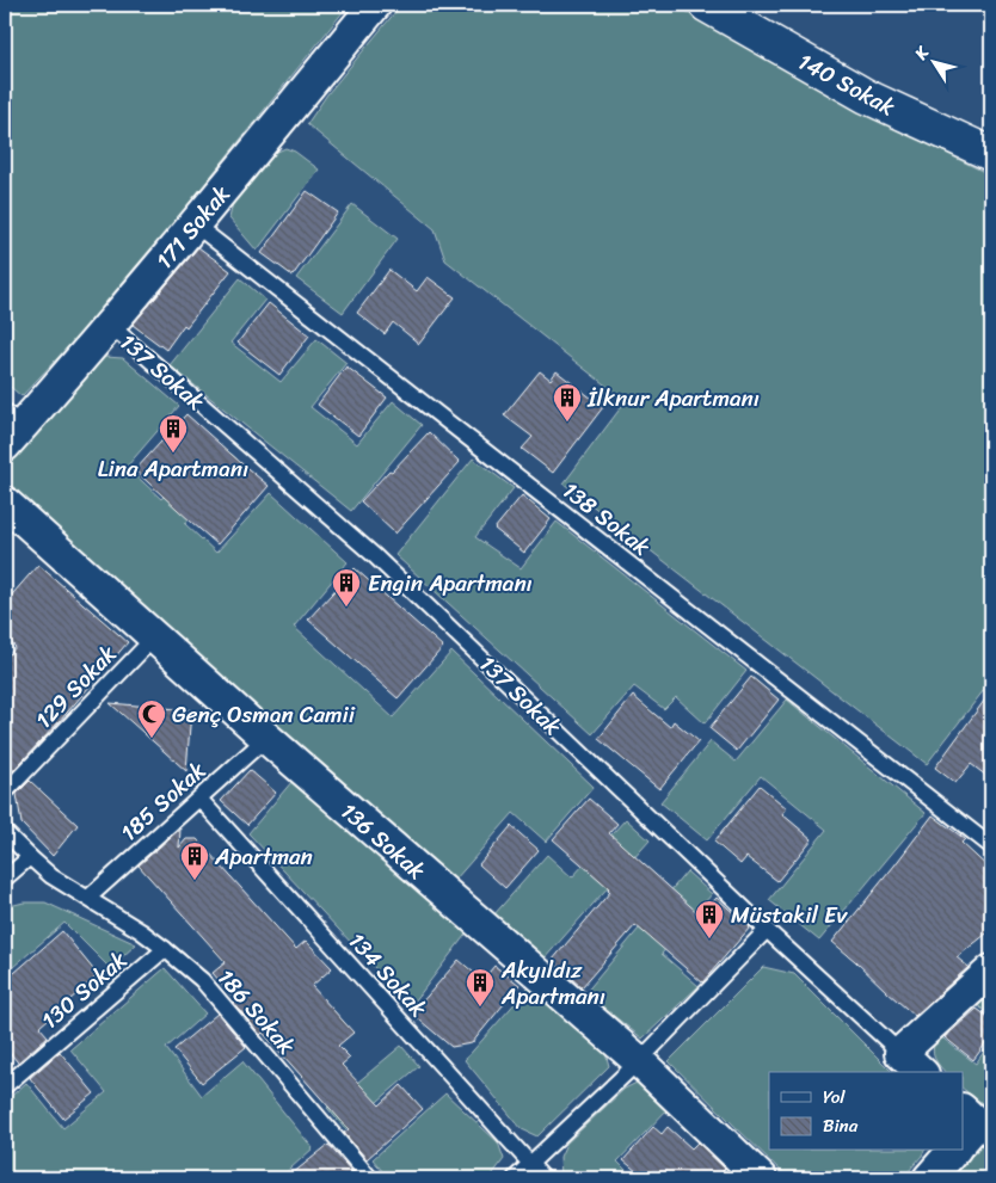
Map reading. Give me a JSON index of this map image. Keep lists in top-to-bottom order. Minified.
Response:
{"streets":{"main road":["140 Sokak"],"street":["171 Sokak","137 Sokak","136 Sokak"],"lane":["138 Sokak","129 Sokak","185 Sokak","134 Sokak","130 Sokak","186 Sokak"]},"crossings":[["171 Sokak","137 Sokak"],["171 Sokak","138 Sokak"],["129 Sokak","136 Sokak"],["185 Sokak","136 Sokak"],["185 Sokak","134 Sokak"],["185 Sokak","186 Sokak"],["130 Sokak","186 Sokak"]],"places":{"building":["İlknur Apartmanı","Lina Apartmanı","Engin Apartmanı","Apartman","Müstakil Ev","Akyıldız Apartmanı"],"mosque":["Genç Osman Camii"]},"legend":["Yol","Bina"],"north":"top left"}
